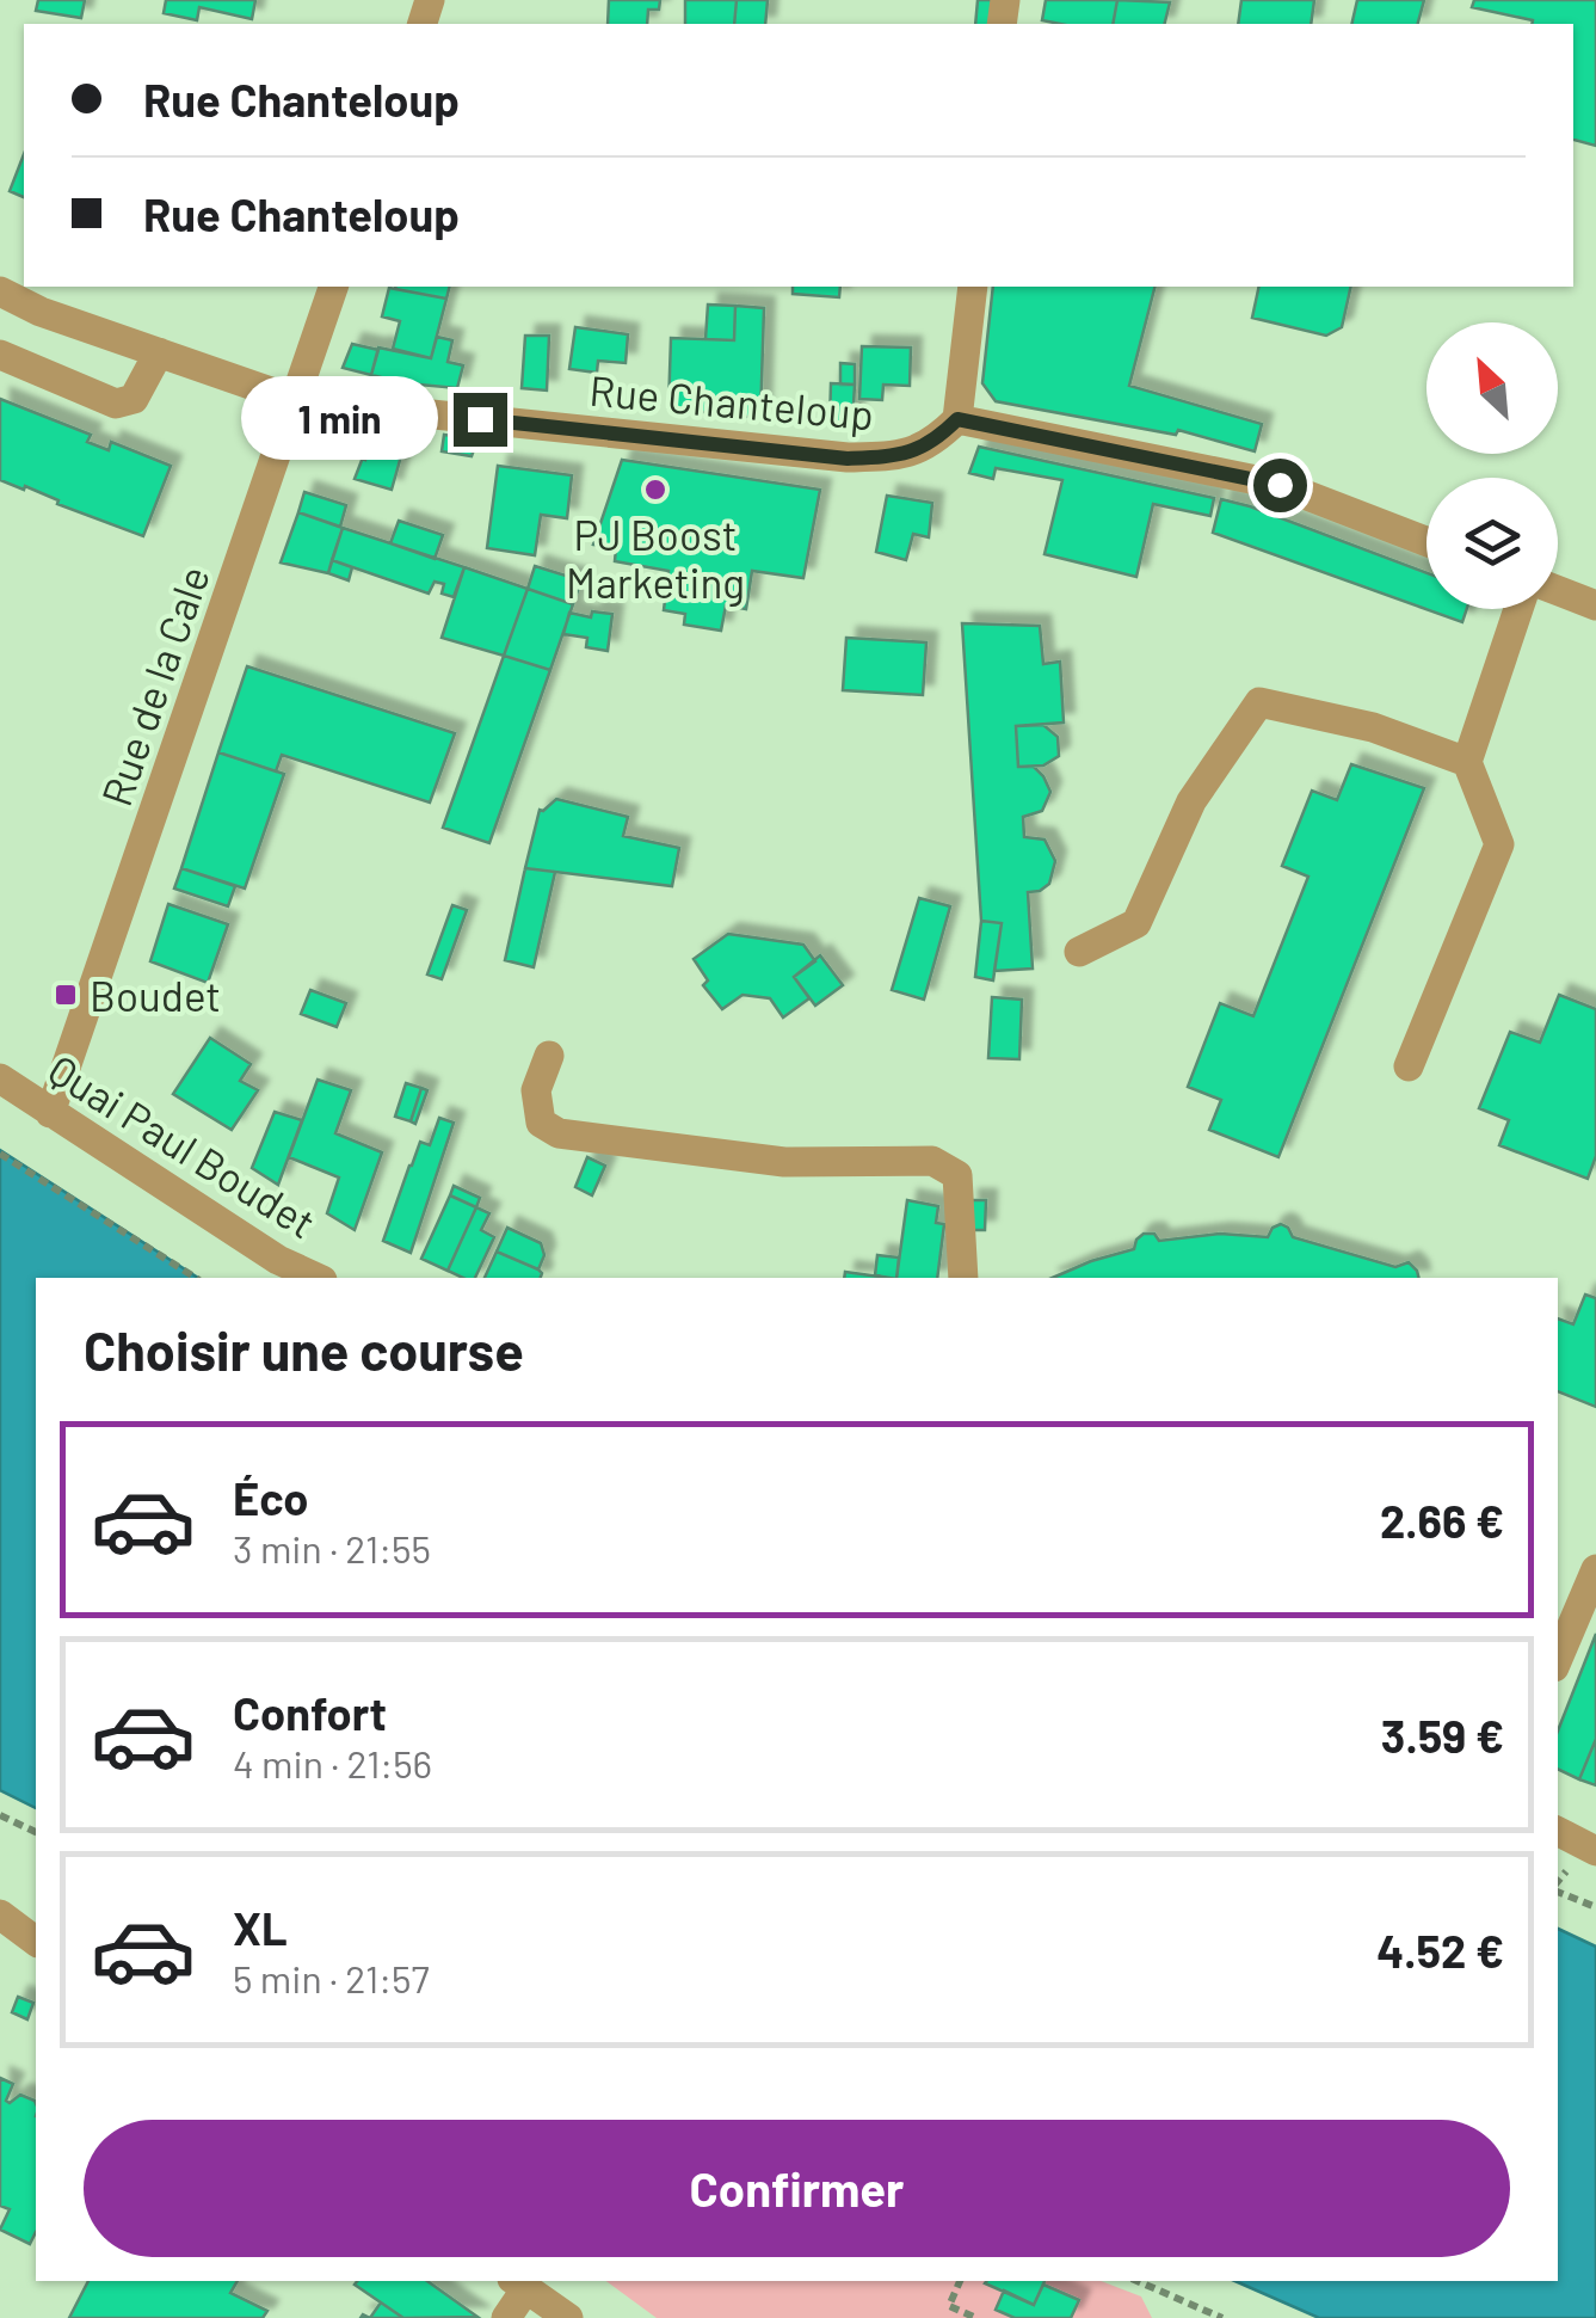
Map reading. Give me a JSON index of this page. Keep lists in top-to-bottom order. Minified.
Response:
{"streets":{"street":["Rue Chanteloup","Rue de la Cale","Quai Paul Boudet"]},"crossings":[["Rue Chanteloup","Rue de la Cale"],["Rue de la Cale","Quai Paul Boudet"]],"places":{"other":["PJ Boost Marketing"],"transit":["Boudet"]},"north":"top left","page":{"banner":["Rue Chanteloup","Rue Chanteloup"],"bubble":"1 min","heading":"Choisir une course","list":[{"name":"Éco","note":"3 min · 21:55","value":"2.66 €"},{"name":"Confort","note":"4 min · 21:56","value":"3.59 €"},{"name":"XL","note":"5 min · 21:57","value":"4.52 €"}],"buttons":"Confirmer"}}
